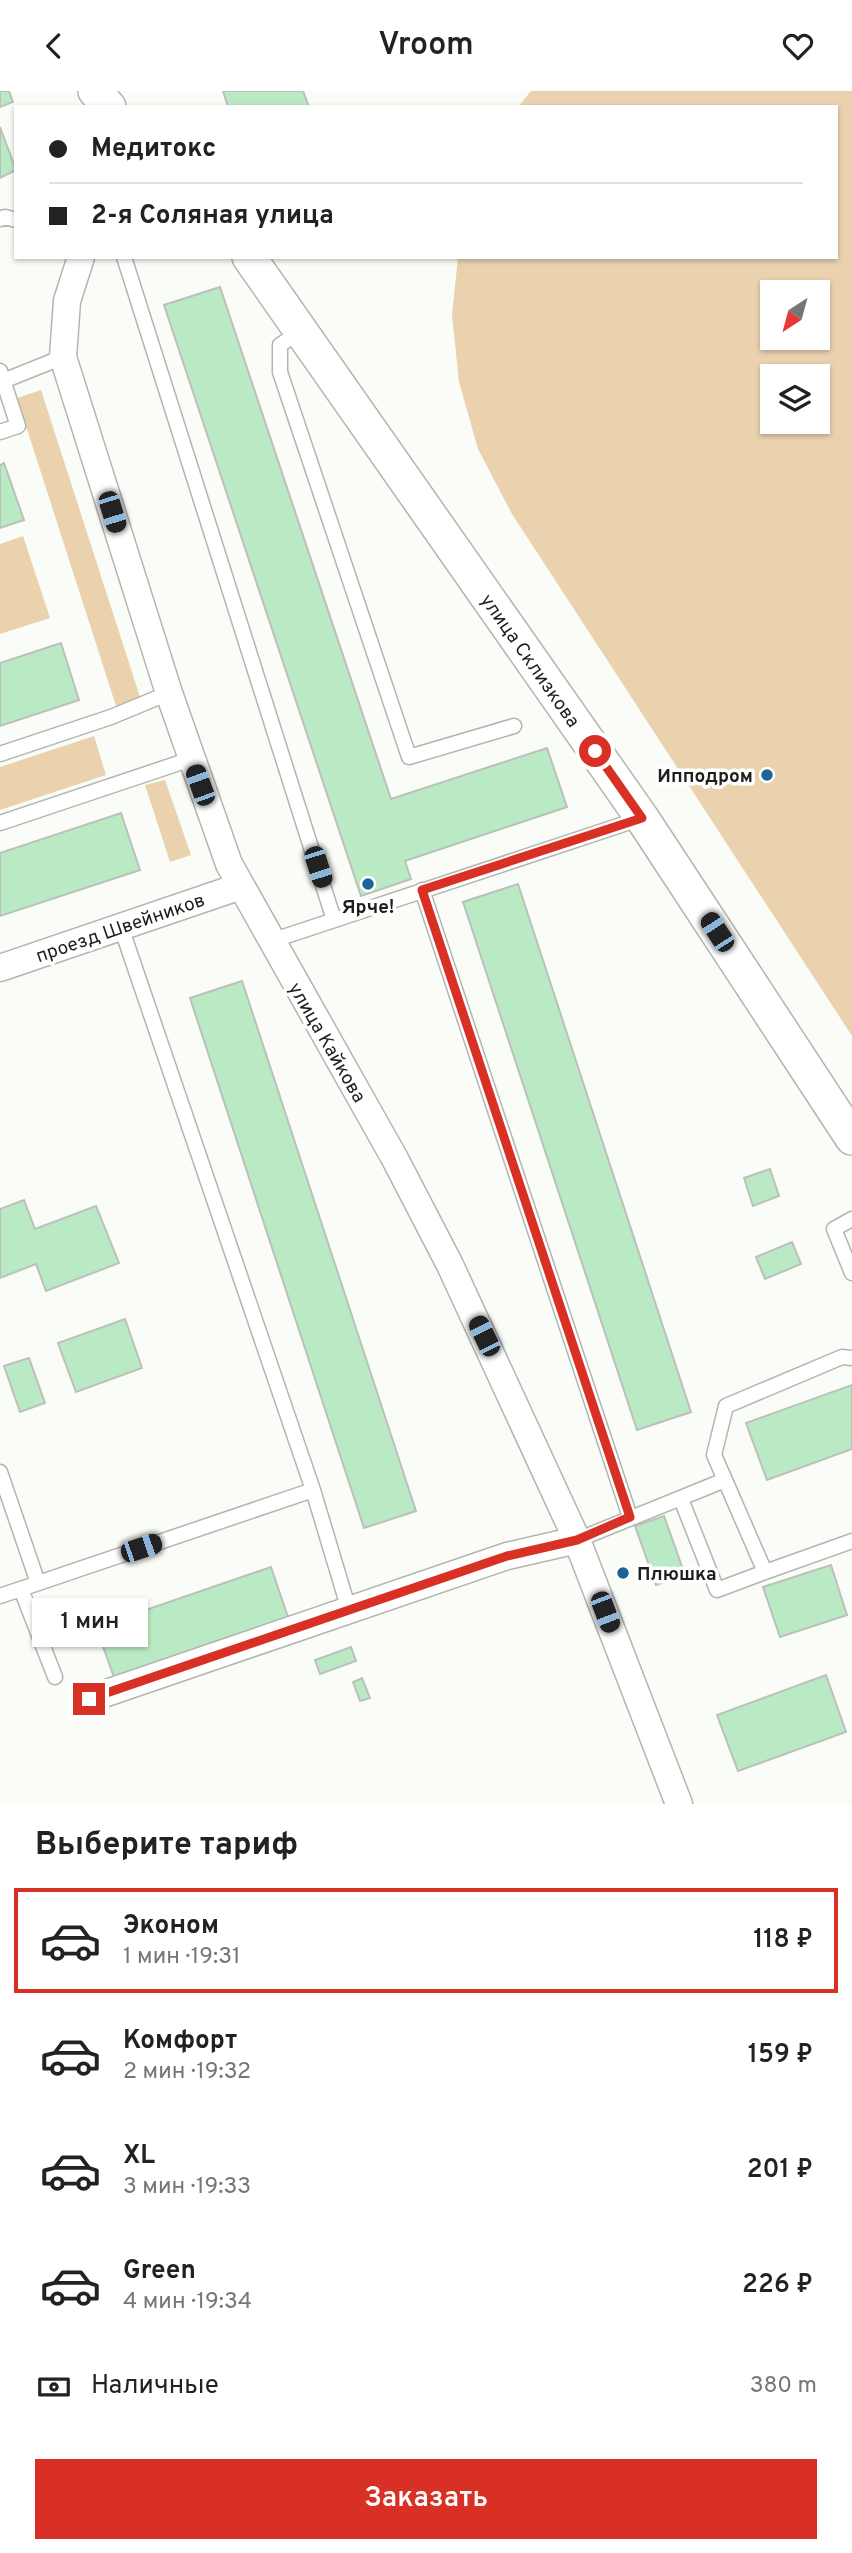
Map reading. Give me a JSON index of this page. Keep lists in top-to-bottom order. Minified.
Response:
{"streets":{"street":["улица Склизкова","проезд Швейников","улица Кайкова"]},"crossings":[["проезд Швейников","улица Кайкова"]],"places":["Ипподром","Ярче!","Плюшка"],"north":"bottom left","page":{"header":"Vroom","banner":["Медитокс","2-я Соляная улица"],"bubble":"1 мин","heading":"Выберите тариф","list":[{"name":"Эконом","note":"1 мин · 19:31","value":"118 ₽"},{"name":"Комфорт","note":"2 мин · 19:32","value":"159 ₽"},{"name":"XL","note":"3 мин · 19:33","value":"201 ₽"},{"name":"Green","note":"4 мин · 19:34","value":"226 ₽"}],"pay":["Наличные","380 m"],"buttons":"Заказать"}}
